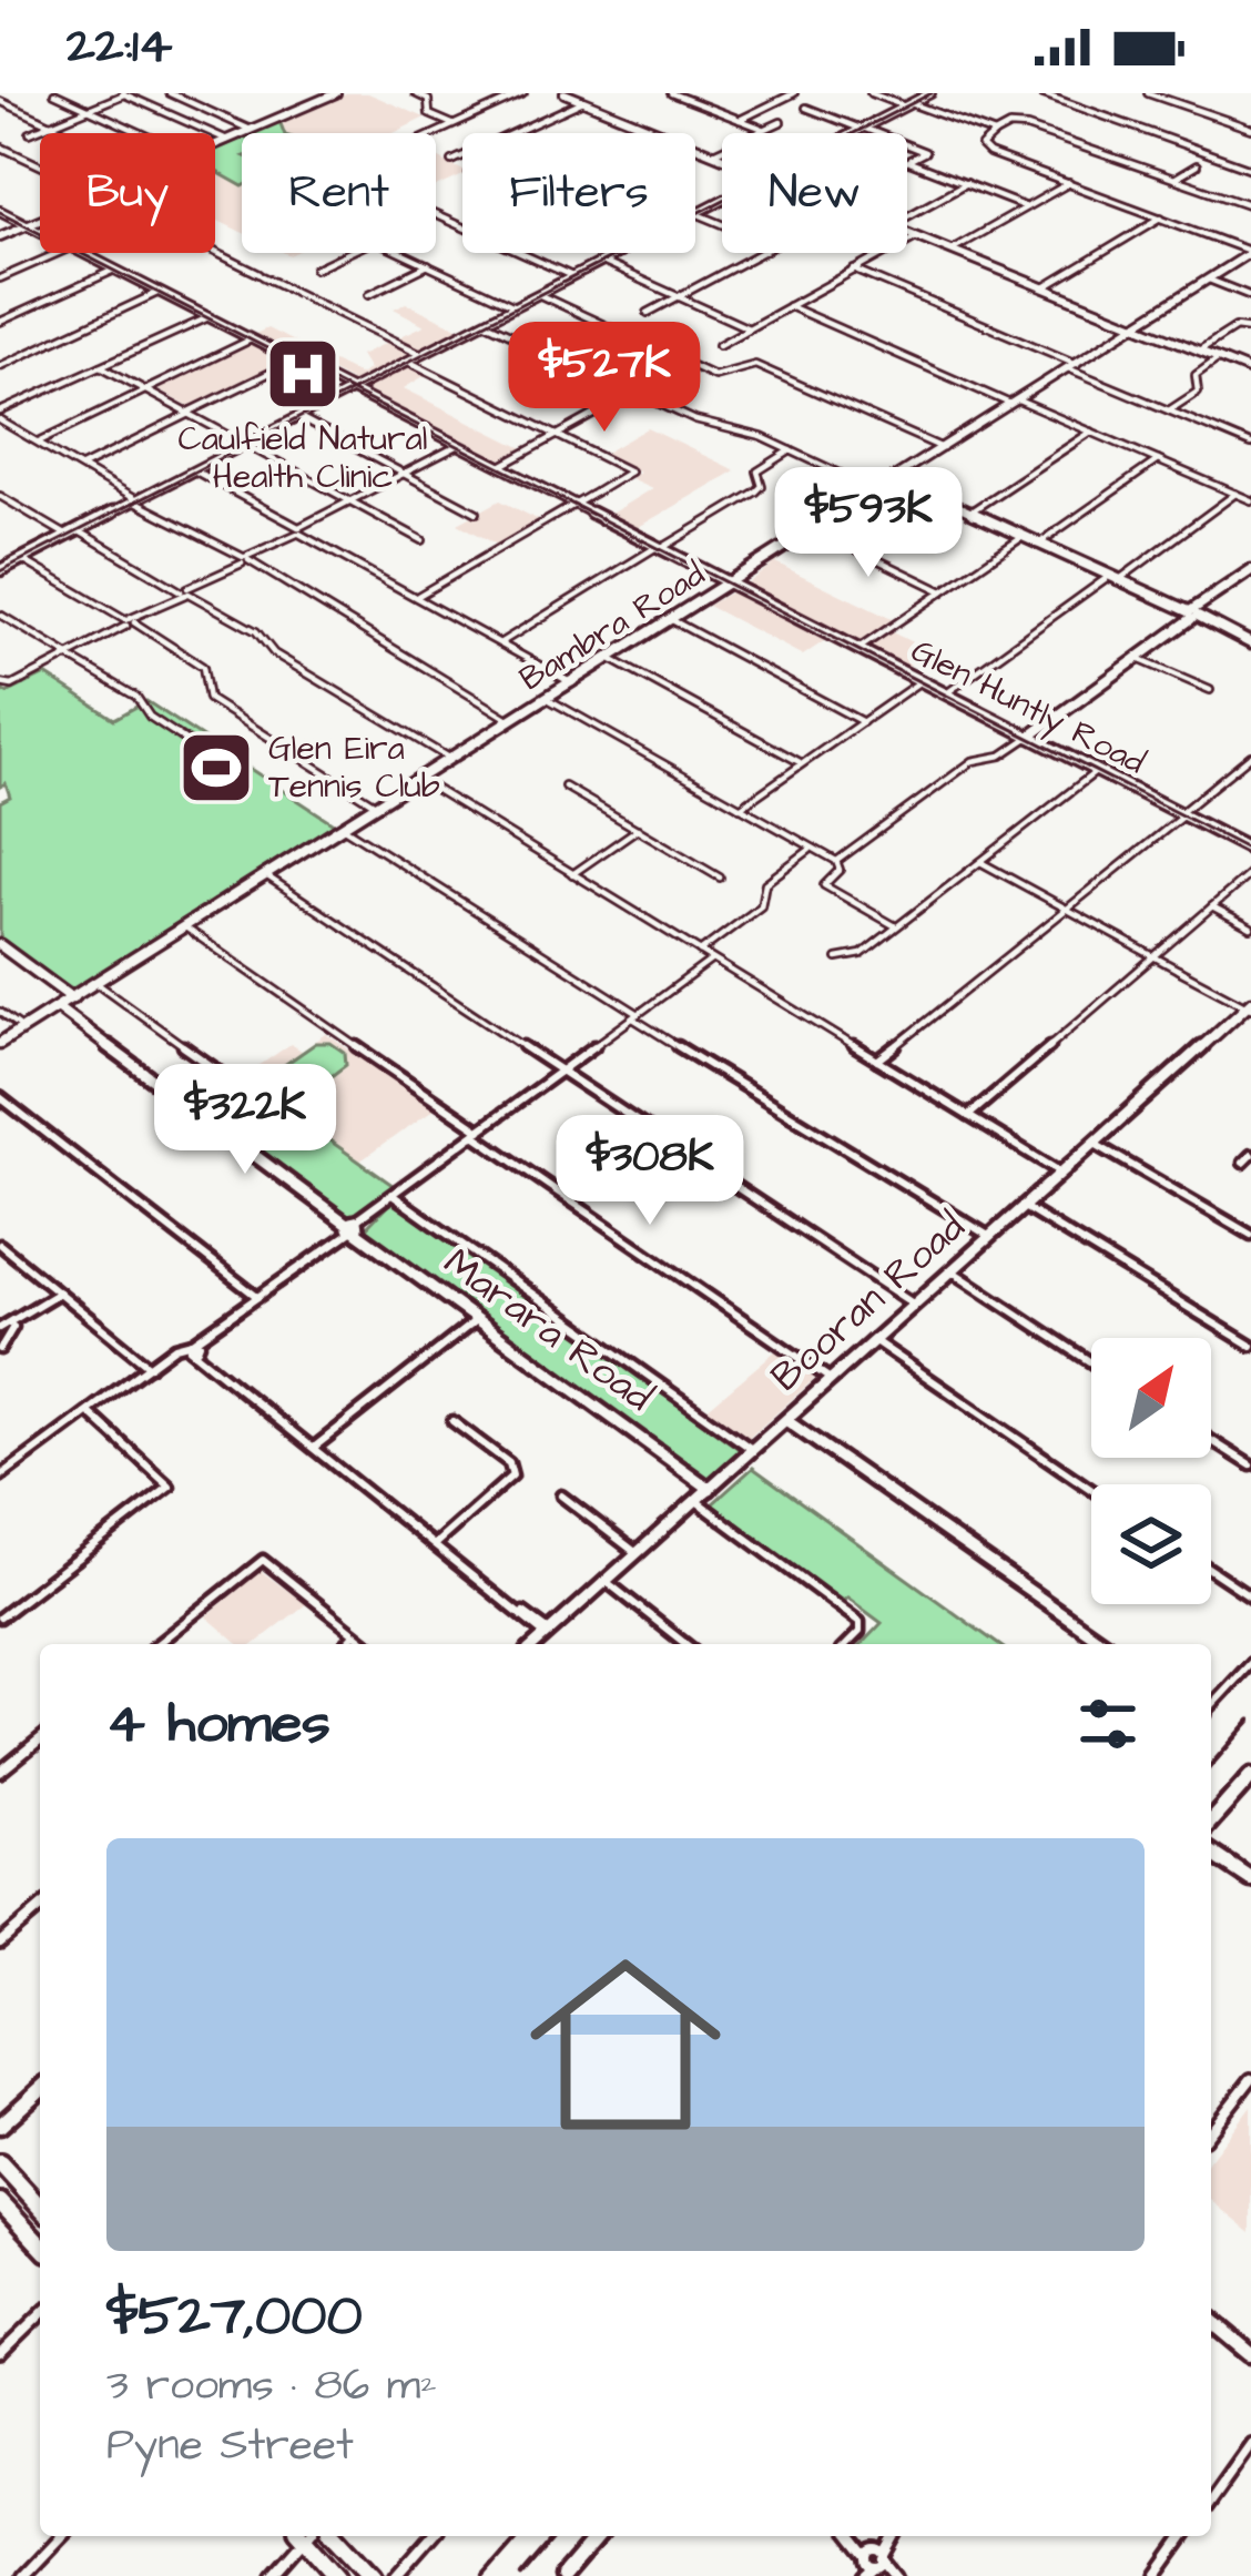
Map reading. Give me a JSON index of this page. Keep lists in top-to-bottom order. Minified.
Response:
{"streets":{"street":["Bambra Road","Glen Huntly Road","Booran Road","Marara Road"]},"crossings":[["Bambra Road","Glen Huntly Road"],["Bambra Road","Marara Road"],["Booran Road","Marara Road"]],"places":{"hospital":["Caulfield Natural Health Clinic"],"sports":["Glen Eira Tennis Club"]},"north":"top right","page":{"status":"22:14","chip":["Buy","Rent","Filters","New"],"price":["$527K","$593K","$322K","$308K"],"heading":"4 homes","list":[{"name":"$527,000","note":"3 rooms · 86 m² · Pyne Street"}]}}
